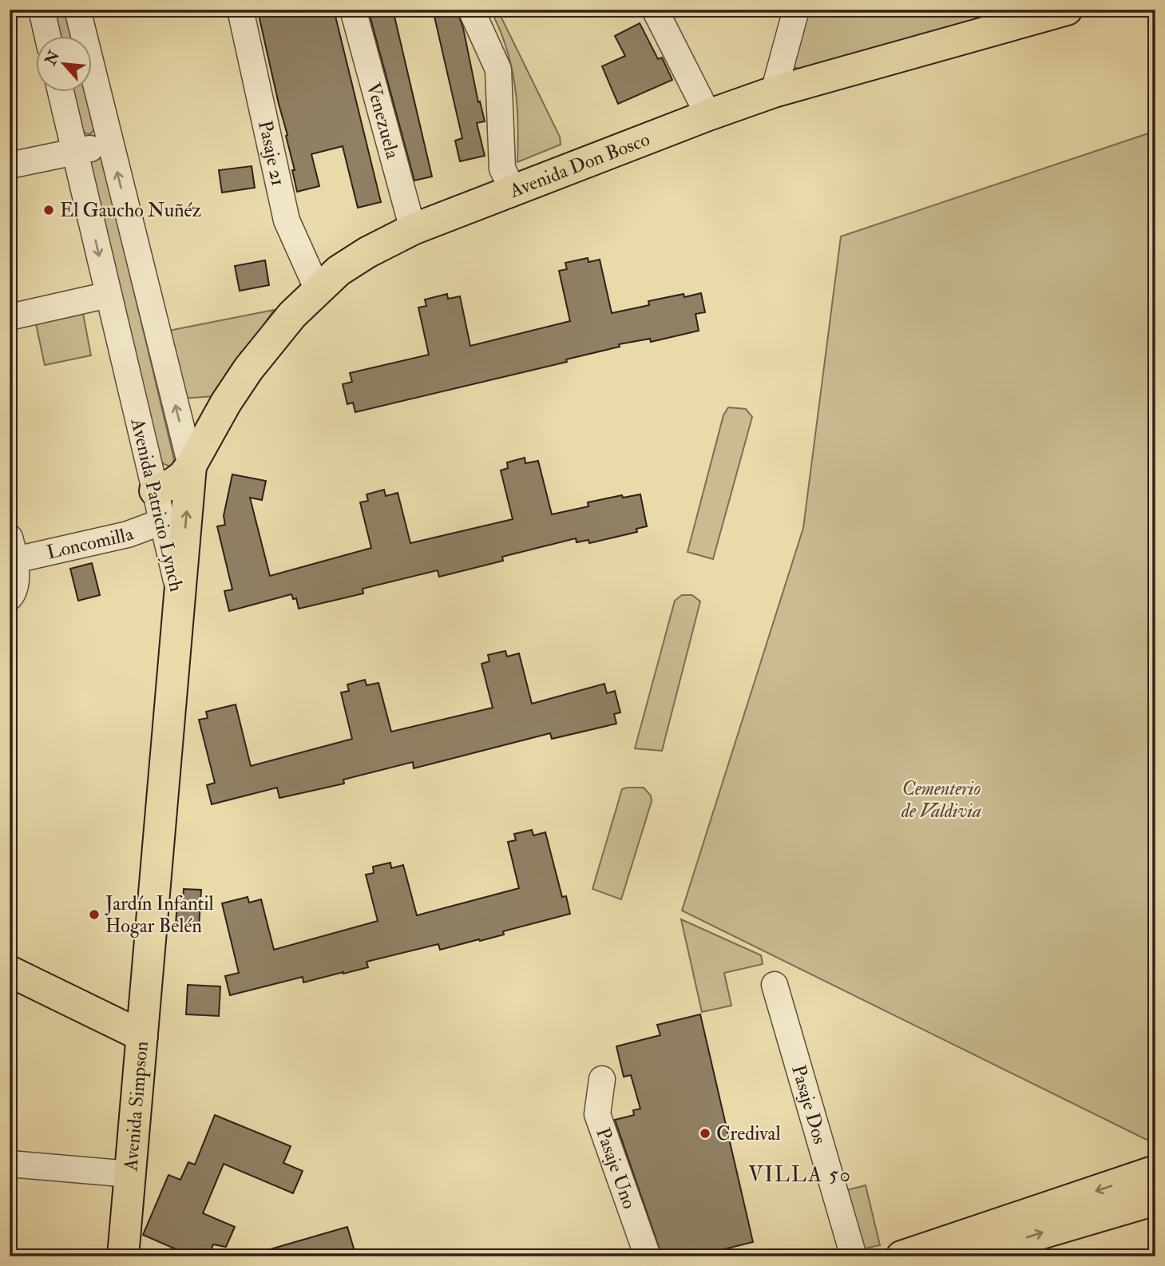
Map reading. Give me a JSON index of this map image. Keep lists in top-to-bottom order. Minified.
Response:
{"streets":{"main road":["Avenida Don Bosco","Avenida Patricio Lynch","Avenida Simpson"],"street":["Venezuela","Pasaje 21","Loncomilla","Pasaje Dos","Pasaje Uno"]},"crossings":[["Venezuela","Avenida Don Bosco"],["Pasaje 21","Avenida Don Bosco"],["Avenida Don Bosco","Avenida Patricio Lynch"],["Avenida Patricio Lynch","Loncomilla"],["Avenida Patricio Lynch","Avenida Simpson"]],"districts":["VILLA 50"],"parks":["Cementerio de Valdivia"],"places":["El Gaucho Nuñéz","Jardín Infantil Hogar Belén","Credival"],"north":"top left"}
